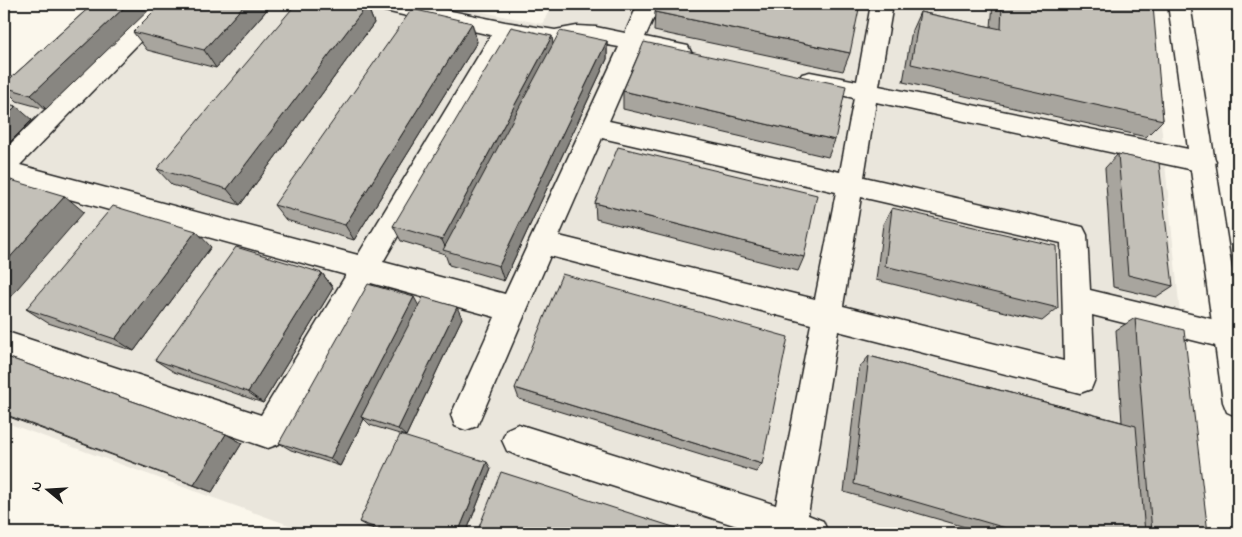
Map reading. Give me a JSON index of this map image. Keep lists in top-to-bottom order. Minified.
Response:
{"north":"left"}
